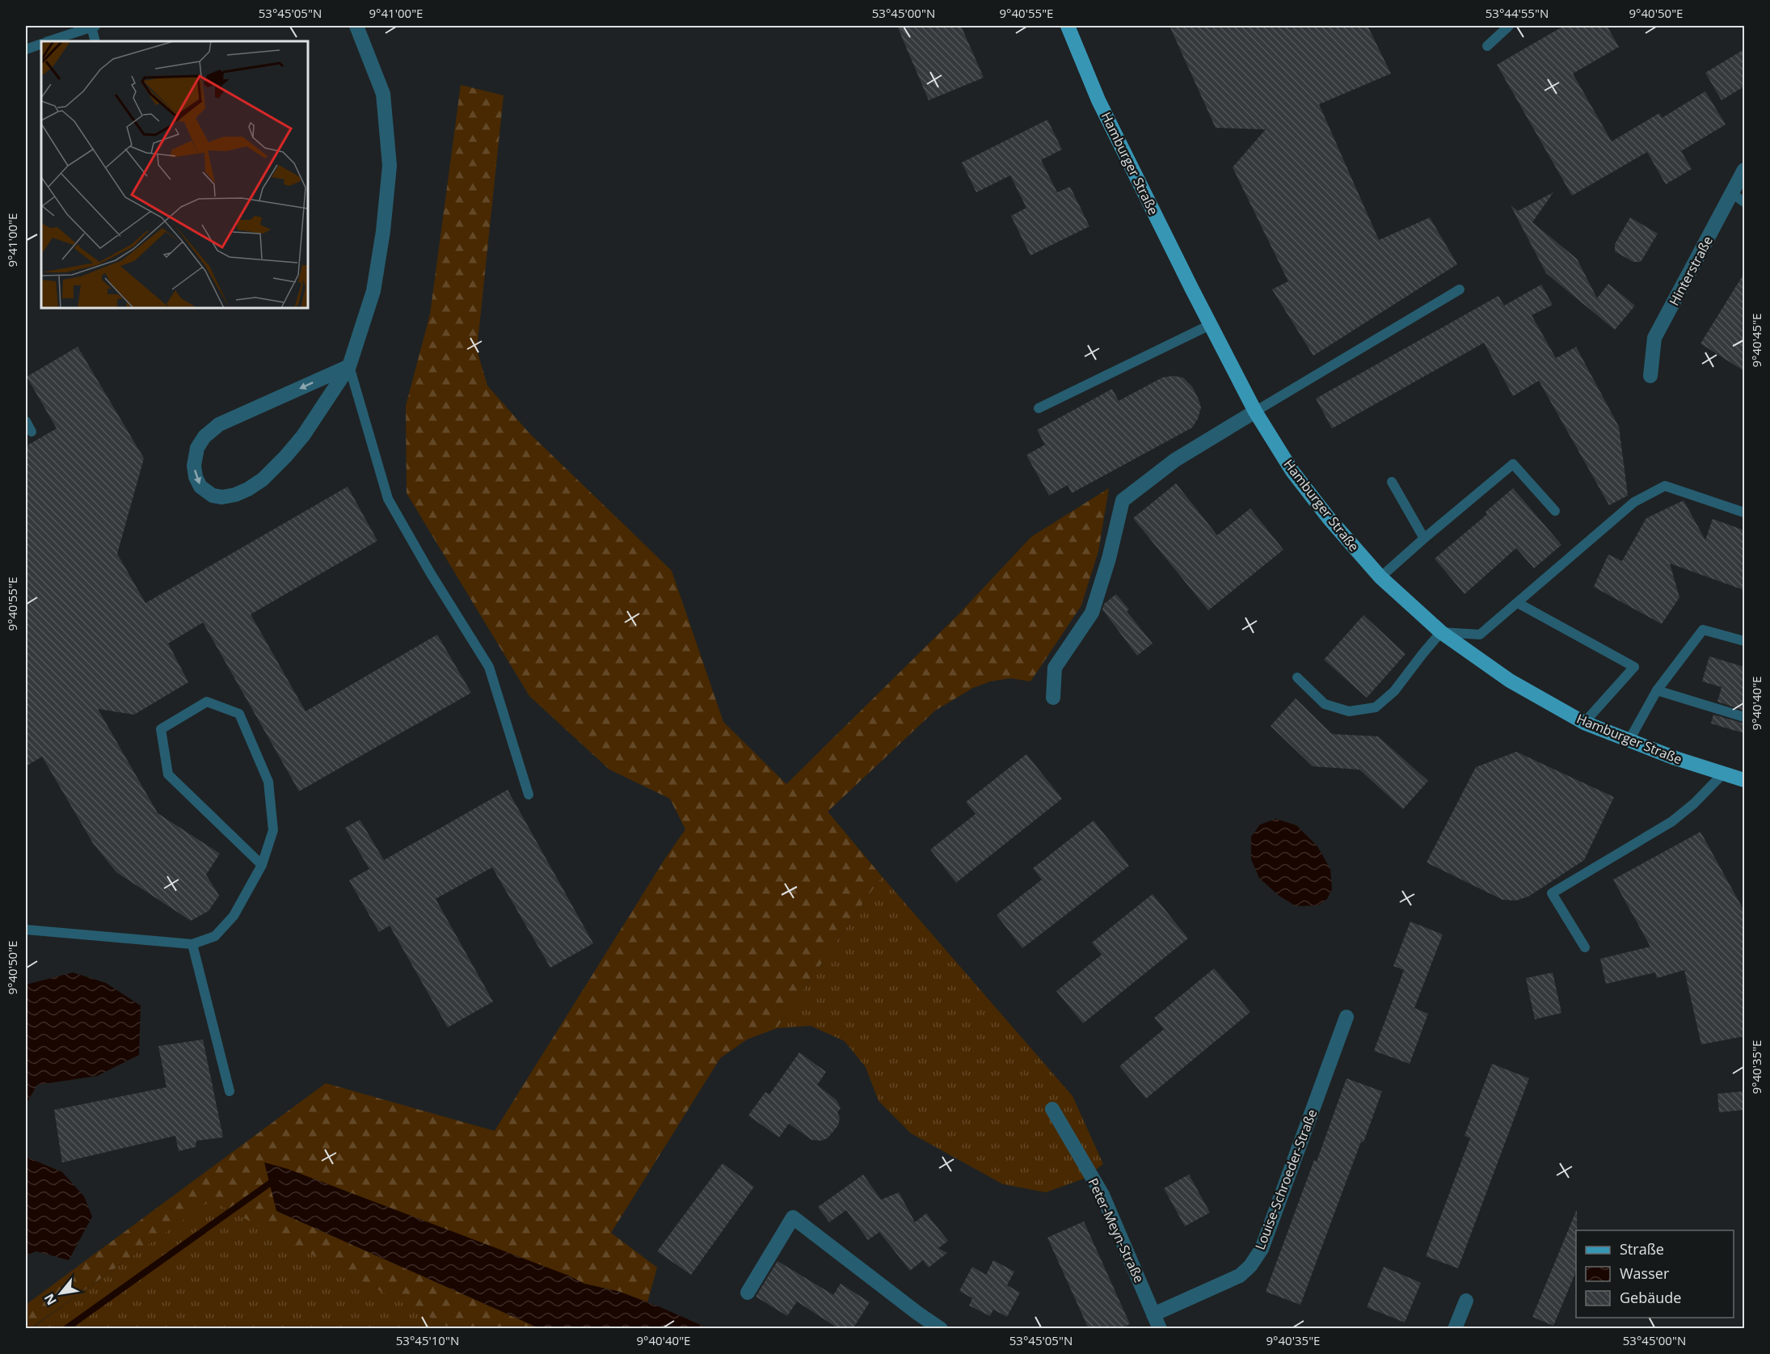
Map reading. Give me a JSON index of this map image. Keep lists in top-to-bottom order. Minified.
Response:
{"streets":{"main road":["Hamburger Straße"],"street":["Hinterstraße","Louise-Schroeder-Straße","Peter-Meyn-Straße"]},"crossings":[["Louise-Schroeder-Straße","Peter-Meyn-Straße"]],"legend":["Straße","Wasser","Gebäude"],"north":"bottom left","coordinates":["53°45'05\"N","9°41'00\"E","53°45'00\"N","9°40'55\"E","53°44'55\"N","9°40'50\"E","9°40'45\"E","9°40'40\"E","9°40'35\"E","53°45'10\"N"]}
